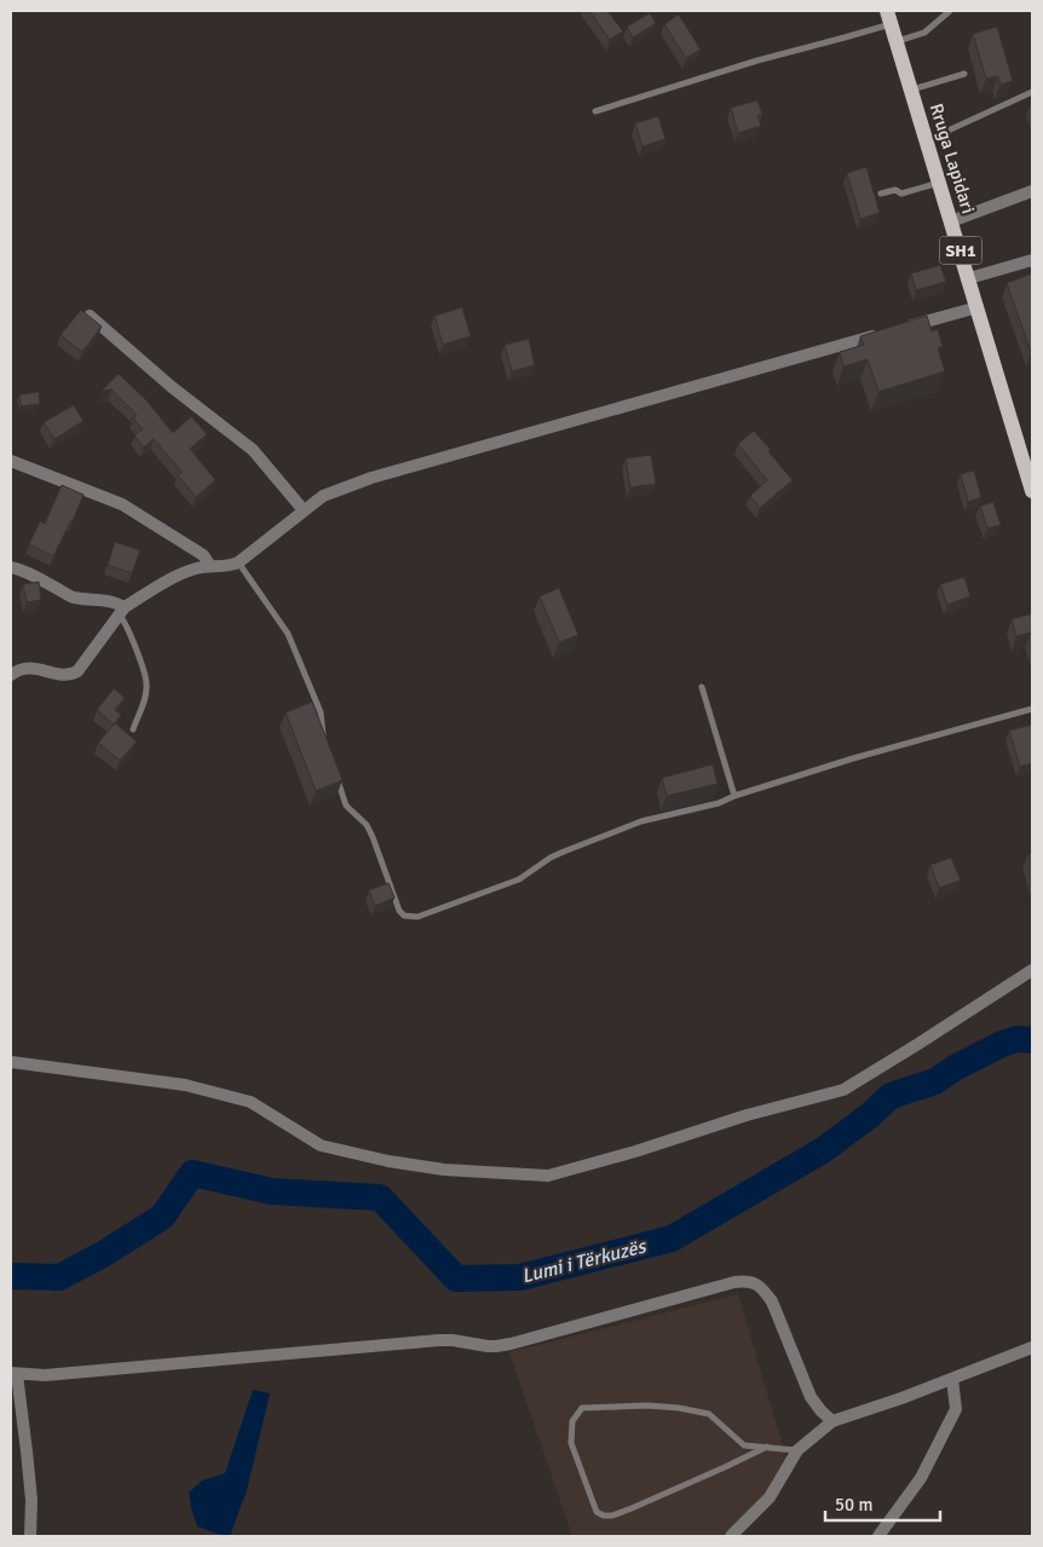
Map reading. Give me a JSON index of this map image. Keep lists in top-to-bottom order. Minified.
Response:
{"streets":{"main road":["Rruga Lapidari","SH1"]},"water":["Lumi i Tërkuzës"],"scale_bar":"50 m"}
